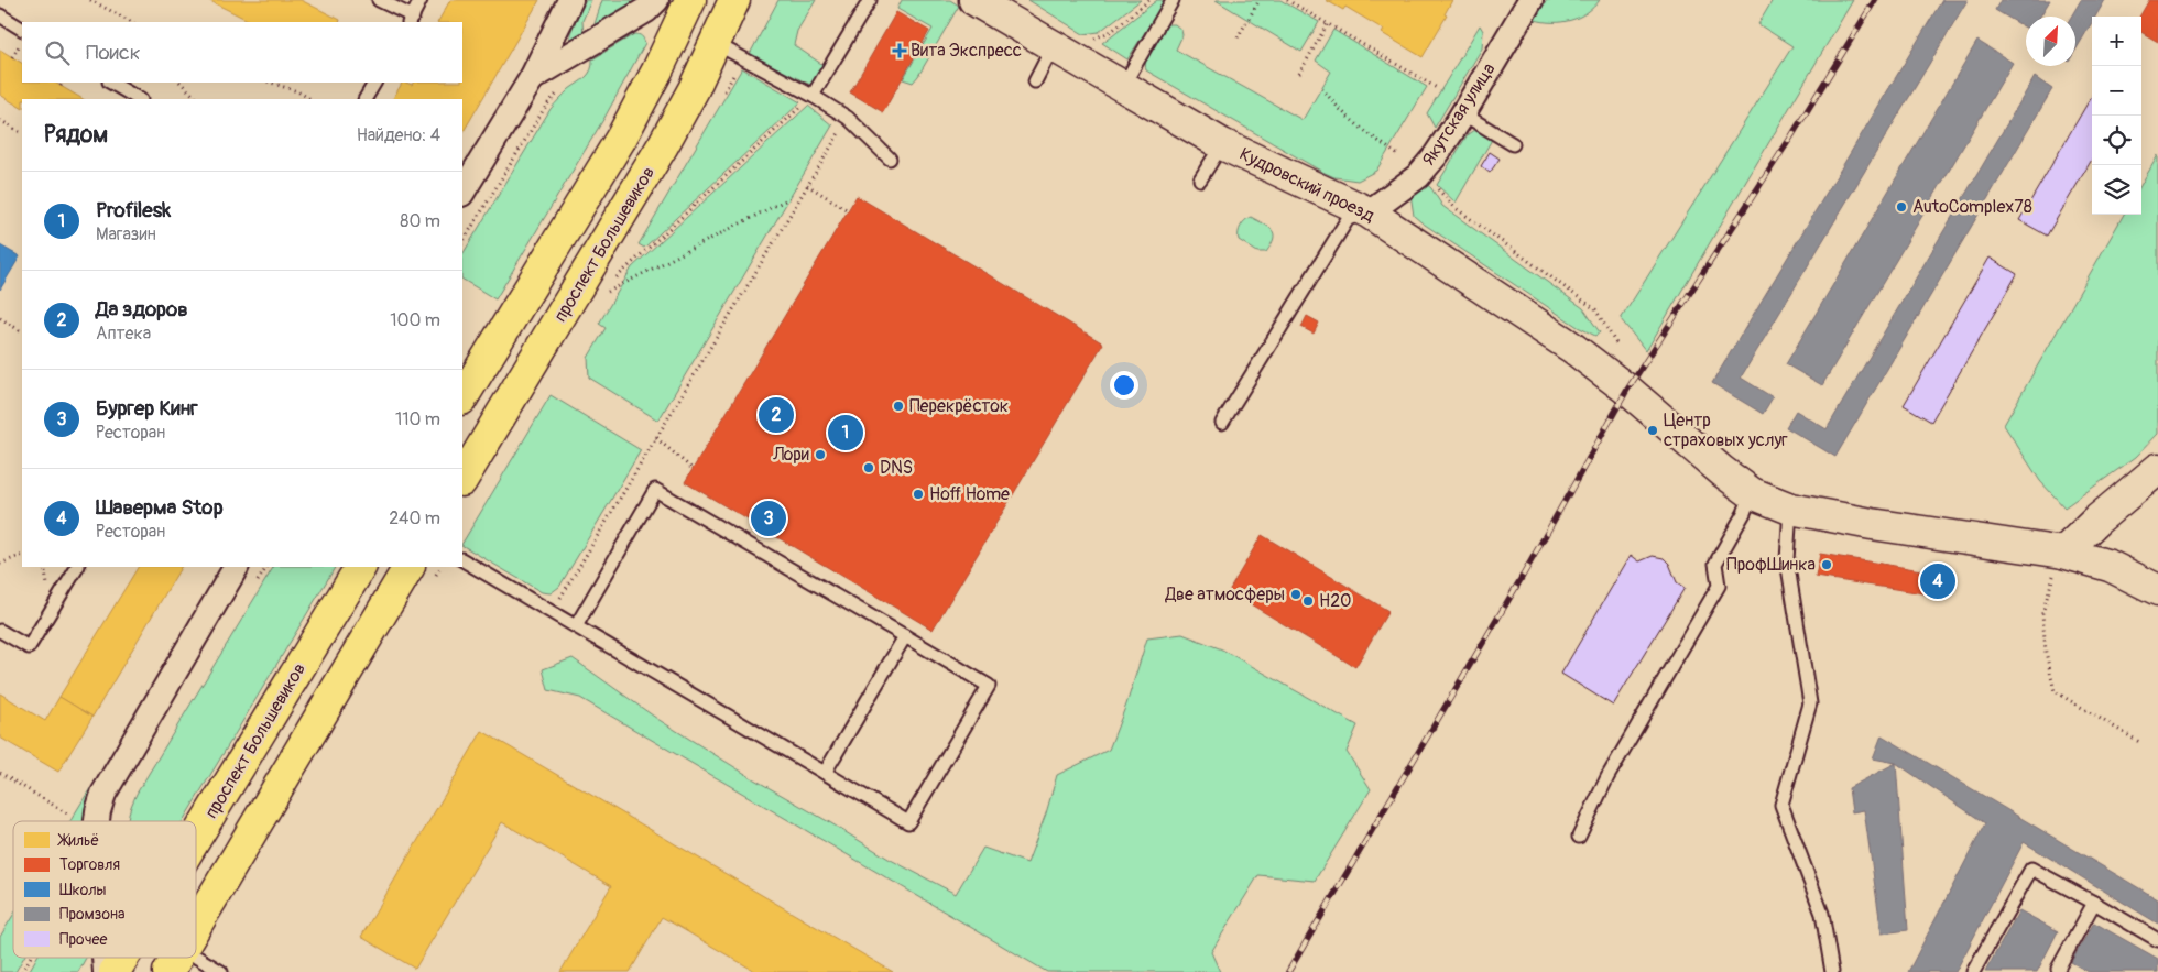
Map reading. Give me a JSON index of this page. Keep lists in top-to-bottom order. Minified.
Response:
{"streets":{"main road":["проспект Большевиков"],"street":["Якутская улица","Кудровский проезд"]},"crossings":[["Якутская улица","Кудровский проезд"]],"places":{"health":["Вита Экспресс"],"other":["AutoComplex78","Перекрёсток","Центр страховых услуг","Лори","DNS","Hoff Home","ПрофШинка","Две атмосферы","H2O"]},"legend":["Жильё","Торговля","Школы","Промзона","Прочее"],"north":"top right","page":{"map_buttons":["+","−"],"search":"Поиск","heading":["Рядом","Найдено: 4"],"list":[{"mark":"1","name":"Profilesk","note":"Магазин","value":"80 m"},{"mark":"2","name":"Да здоров","note":"Аптека","value":"100 m"},{"mark":"3","name":"Бургер Кинг","note":"Ресторан","value":"110 m"},{"mark":"4","name":"Шаверма Stop","note":"Ресторан","value":"240 m"}],"pins":["2","1","3","4"]}}
